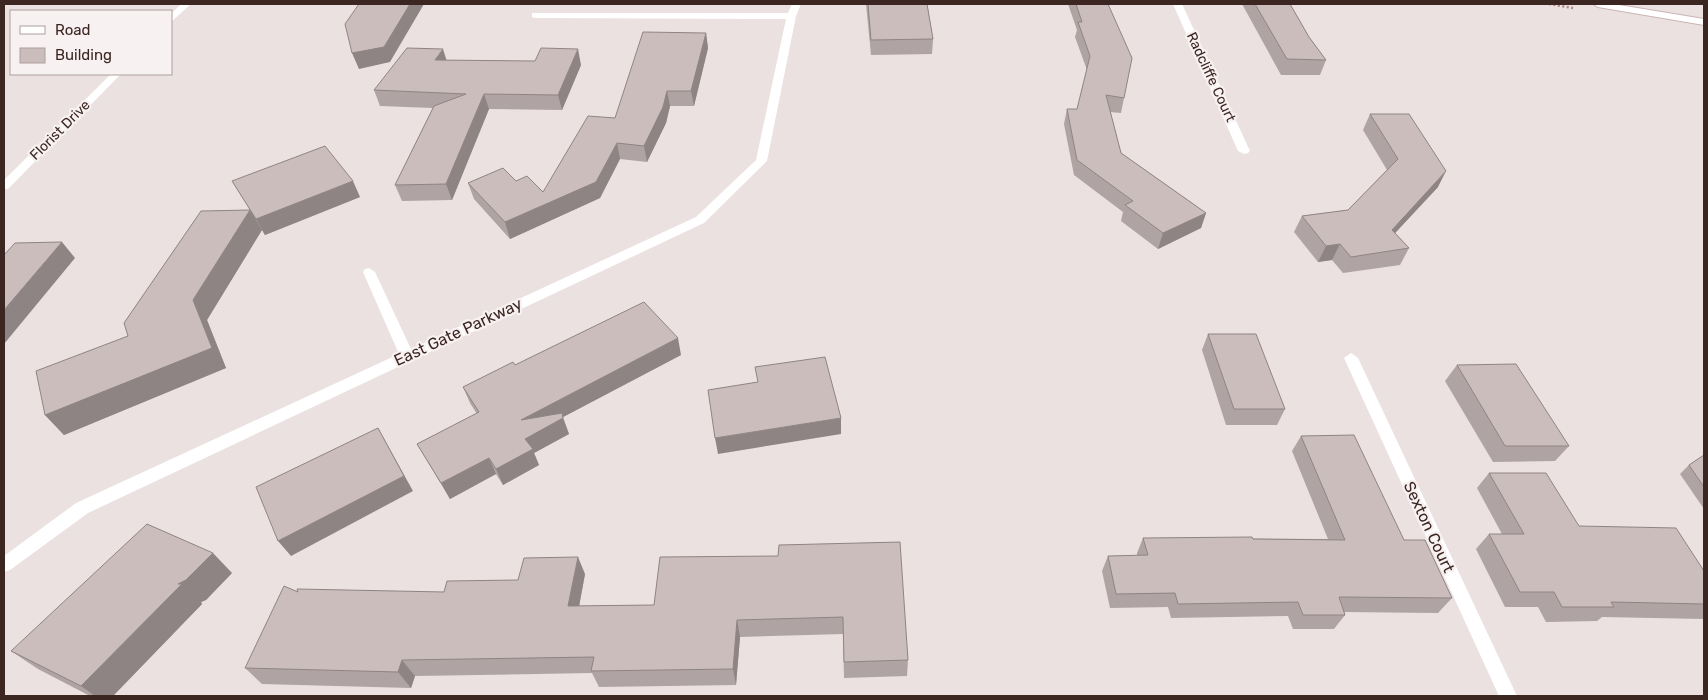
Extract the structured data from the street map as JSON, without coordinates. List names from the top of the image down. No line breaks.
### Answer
{"streets":{"street":["Radcliffe Court","Florist Drive","East Gate Parkway","Sexton Court"]},"legend":["Road","Building"]}
